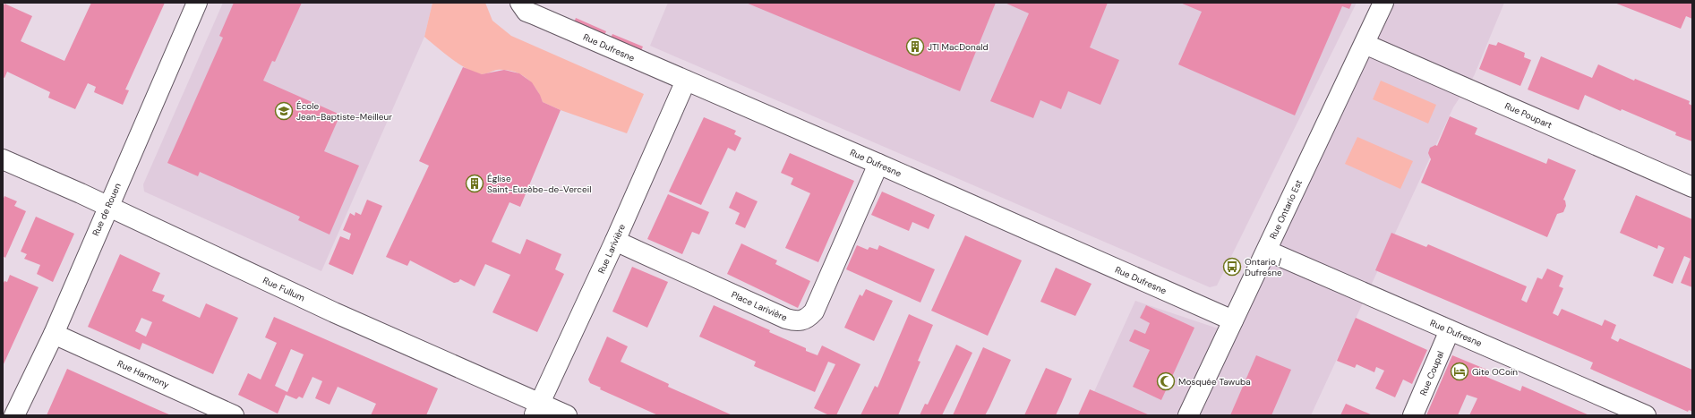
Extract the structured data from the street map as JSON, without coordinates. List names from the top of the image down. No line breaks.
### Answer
{"streets":{"street":["Rue Dufresne","Rue Poupart","Rue de Rouen","Rue Ontario Est","Rue Larivière","Rue Fullum","Place Larivière","Rue Coupal","Rue Harmony"]},"crossings":[["Rue Dufresne","Rue Ontario Est"],["Rue Dufresne","Rue Larivière"],["Rue Dufresne","Place Larivière"],["Rue Dufresne","Rue Coupal"],["Rue Poupart","Rue Ontario Est"],["Rue de Rouen","Rue Fullum"],["Rue de Rouen","Rue Harmony"],["Rue Larivière","Rue Fullum"],["Rue Larivière","Place Larivière"]],"places":{"building":["JTI MacDonald","Église Saint-Eusèbe-de-Verceil"],"school or university":["École Jean-Baptiste-Meilleur"],"bus stop":["Ontario / Dufresne"],"hotel":["Gite OCoin"],"mosque":["Mosquée Tawuba"]}}
